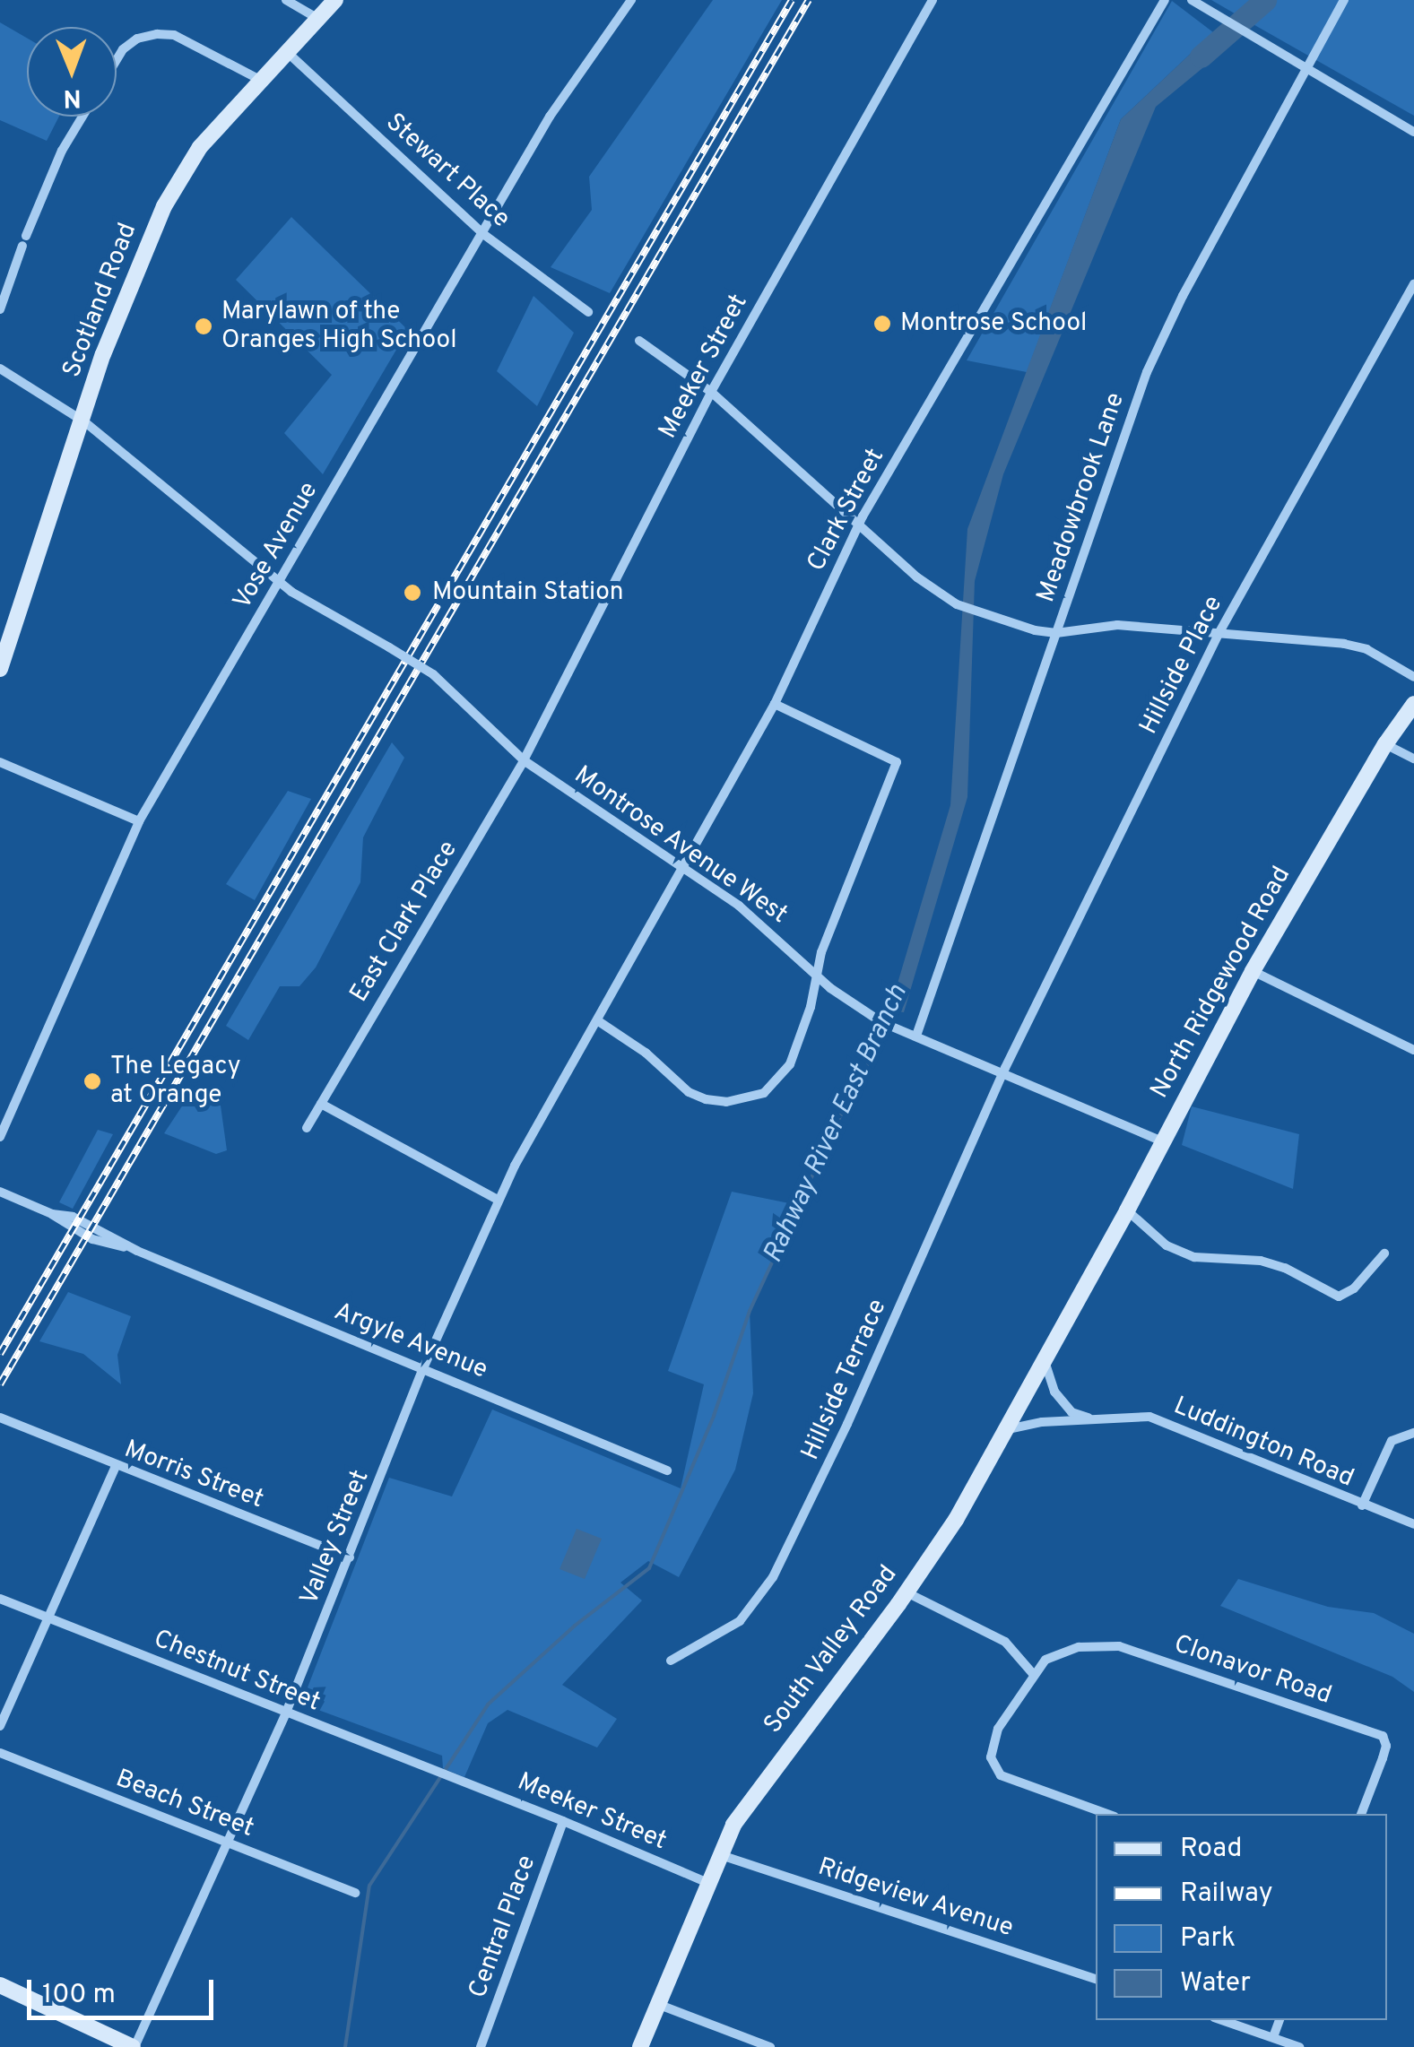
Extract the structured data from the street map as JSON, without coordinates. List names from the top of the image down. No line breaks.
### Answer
{"streets":{"street":["Stewart Place","Scotland Road","Meeker Street","Meadowbrook Lane","Clark Street","Vose Avenue","Hillside Place","Montrose Avenue West","East Clark Place","North Ridgewood Road","Argyle Avenue","Hillside Terrace","Luddington Road","Morris Street","Valley Street","South Valley Road","Clonavor Road","Chestnut Street","Beach Street","Ridgeview Avenue","Central Place"]},"crossings":[["Stewart Place","Scotland Road"],["Stewart Place","Vose Avenue"],["Scotland Road","Montrose Avenue West"],["Meeker Street","Montrose Avenue West"],["Meeker Street","East Clark Place"],["Meeker Street","South Valley Road"],["Meeker Street","Chestnut Street"],["Meeker Street","Central Place"],["Meadowbrook Lane","Montrose Avenue West"],["Clark Street","Montrose Avenue West"],["Clark Street","Valley Street"],["Vose Avenue","Montrose Avenue West"],["Hillside Place","Montrose Avenue West"],["Hillside Place","Hillside Terrace"],["Montrose Avenue West","East Clark Place"],["Montrose Avenue West","North Ridgewood Road"],["Montrose Avenue West","Hillside Terrace"],["North Ridgewood Road","South Valley Road"],["Argyle Avenue","Valley Street"],["Luddington Road","South Valley Road"],["Morris Street","Valley Street"],["Valley Street","Chestnut Street"],["Valley Street","Beach Street"],["South Valley Road","Ridgeview Avenue"]],"water":["Rahway River East Branch"],"places":["Montrose School","Marylawn of the Oranges High School","Mountain Station","The Legacy at Orange"],"legend":["Road","Railway","Park","Water"],"scale_bar":"100 m","north":"bottom"}
